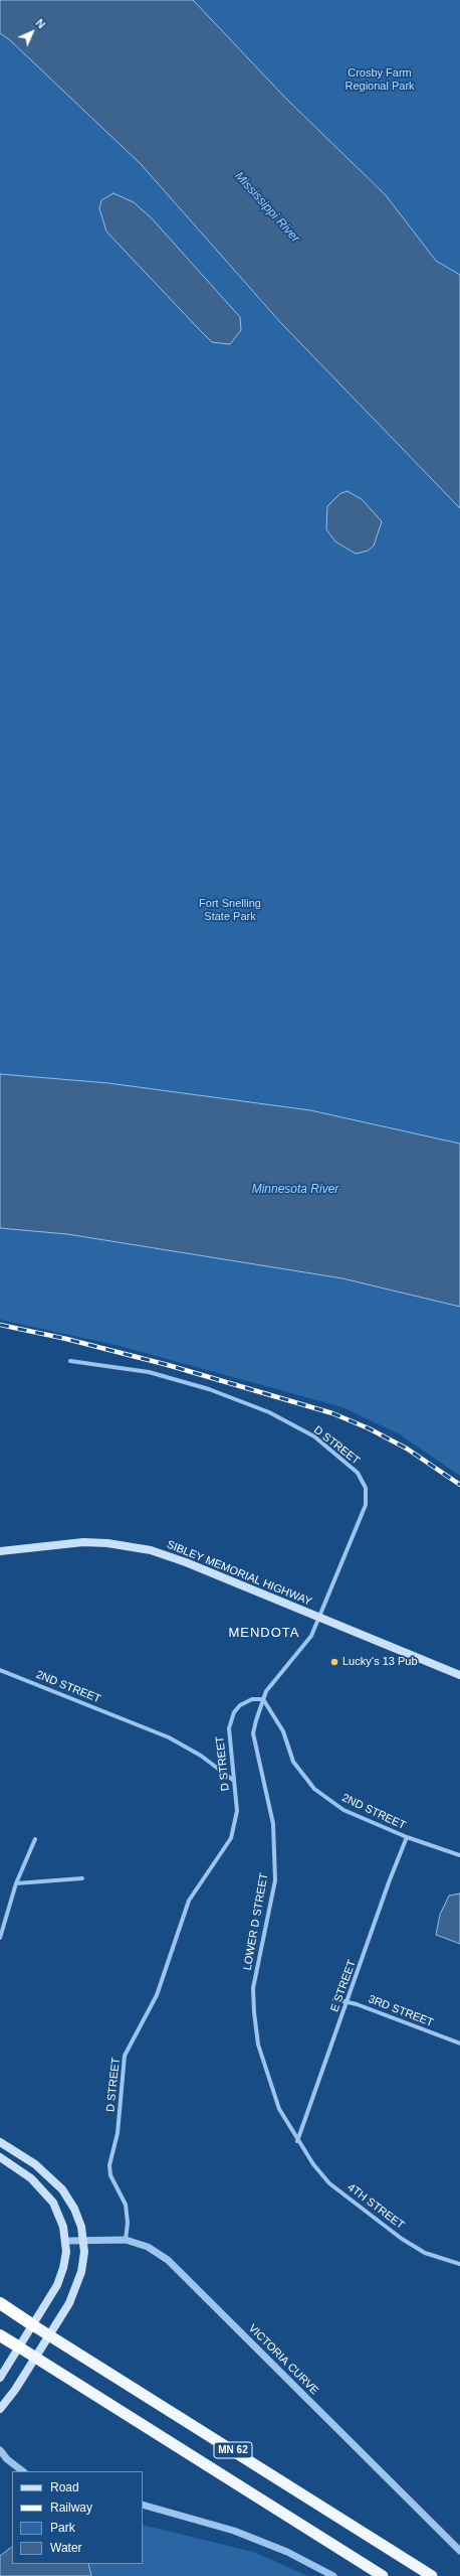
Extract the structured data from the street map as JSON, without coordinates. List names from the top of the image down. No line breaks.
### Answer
{"streets":{"highway":["MN 62"],"main road":["SIBLEY MEMORIAL HIGHWAY"],"street":["D STREET","2ND STREET","LOWER D STREET","E STREET","3RD STREET","4TH STREET","VICTORIA CURVE"]},"crossings":[["D STREET","SIBLEY MEMORIAL HIGHWAY"],["D STREET","2ND STREET"],["D STREET","LOWER D STREET"],["D STREET","VICTORIA CURVE"],["2ND STREET","LOWER D STREET"],["2ND STREET","E STREET"],["LOWER D STREET","E STREET"],["LOWER D STREET","4TH STREET"],["E STREET","3RD STREET"],["E STREET","4TH STREET"]],"districts":["MENDOTA"],"water":["Mississippi River","Minnesota River"],"parks":["Crosby Farm Regional Park","Fort Snelling State Park"],"places":["Lucky‘s 13 Pub"],"legend":["Road","Railway","Park","Water"],"north":"top right"}
